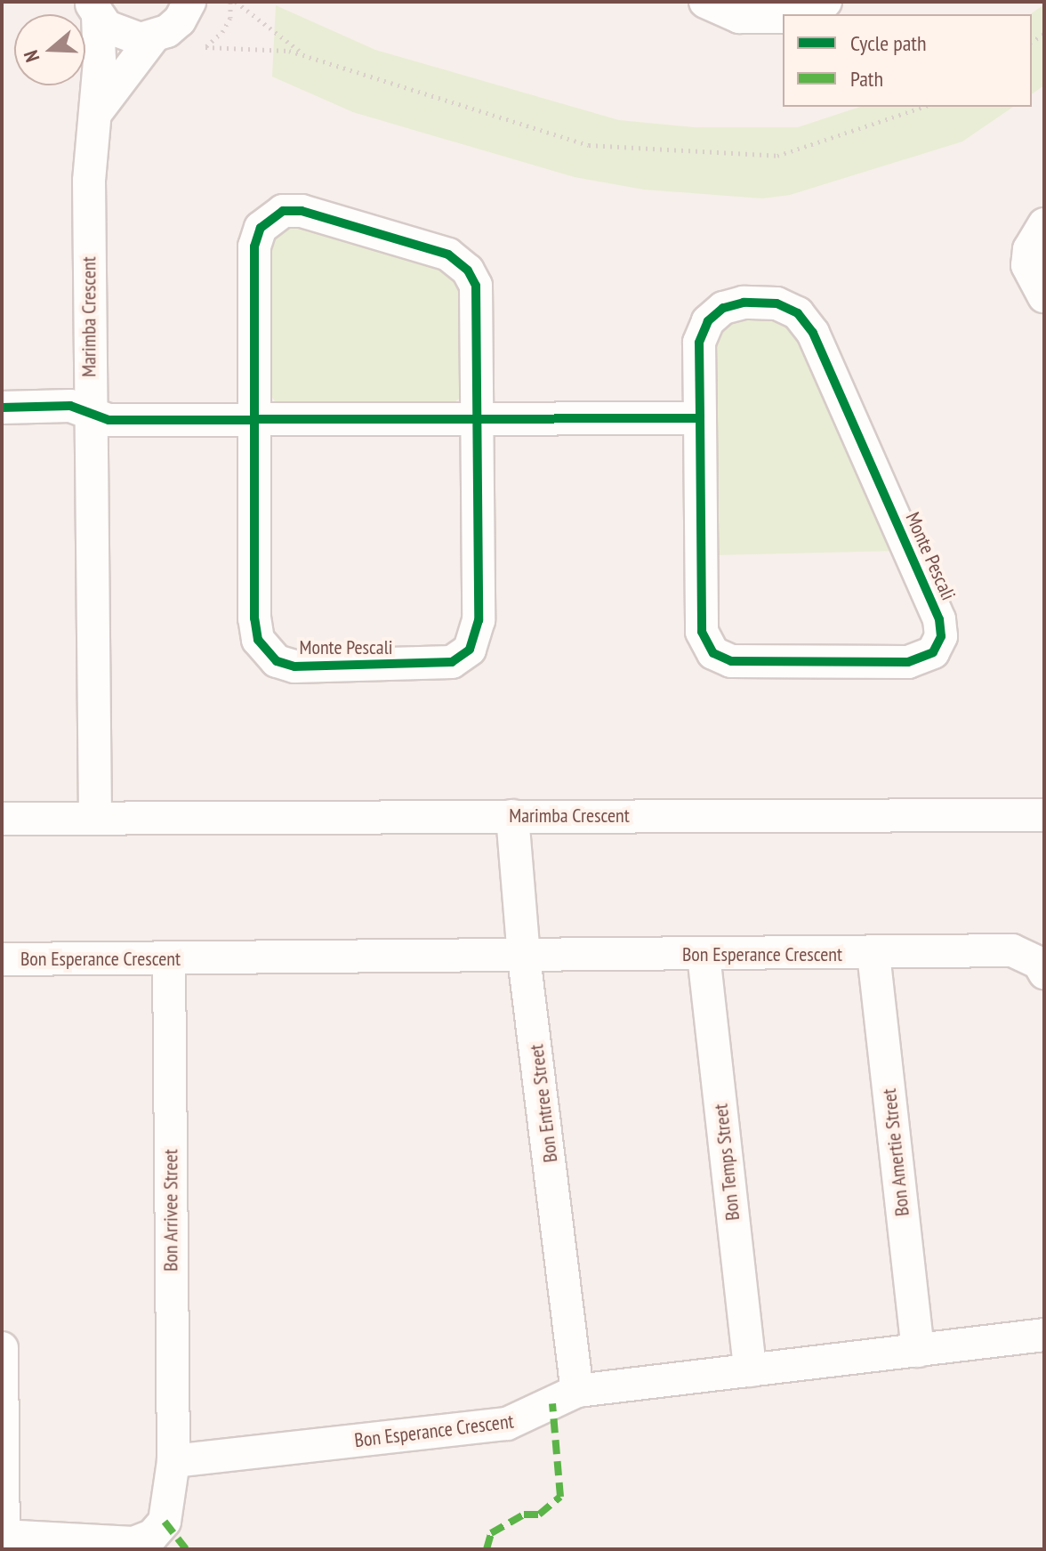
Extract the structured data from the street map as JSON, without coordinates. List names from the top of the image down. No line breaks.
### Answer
{"streets":{"street":["Marimba Crescent","Monte Pescali","Bon Esperance Crescent","Bon Entree Street","Bon Amertie Street","Bon Temps Street","Bon Arrivee Street"]},"crossings":[["Marimba Crescent","Bon Entree Street"],["Bon Esperance Crescent","Bon Entree Street"],["Bon Esperance Crescent","Bon Amertie Street"],["Bon Esperance Crescent","Bon Temps Street"],["Bon Esperance Crescent","Bon Arrivee Street"]],"legend":["Cycle path","Path"],"north":"left"}
